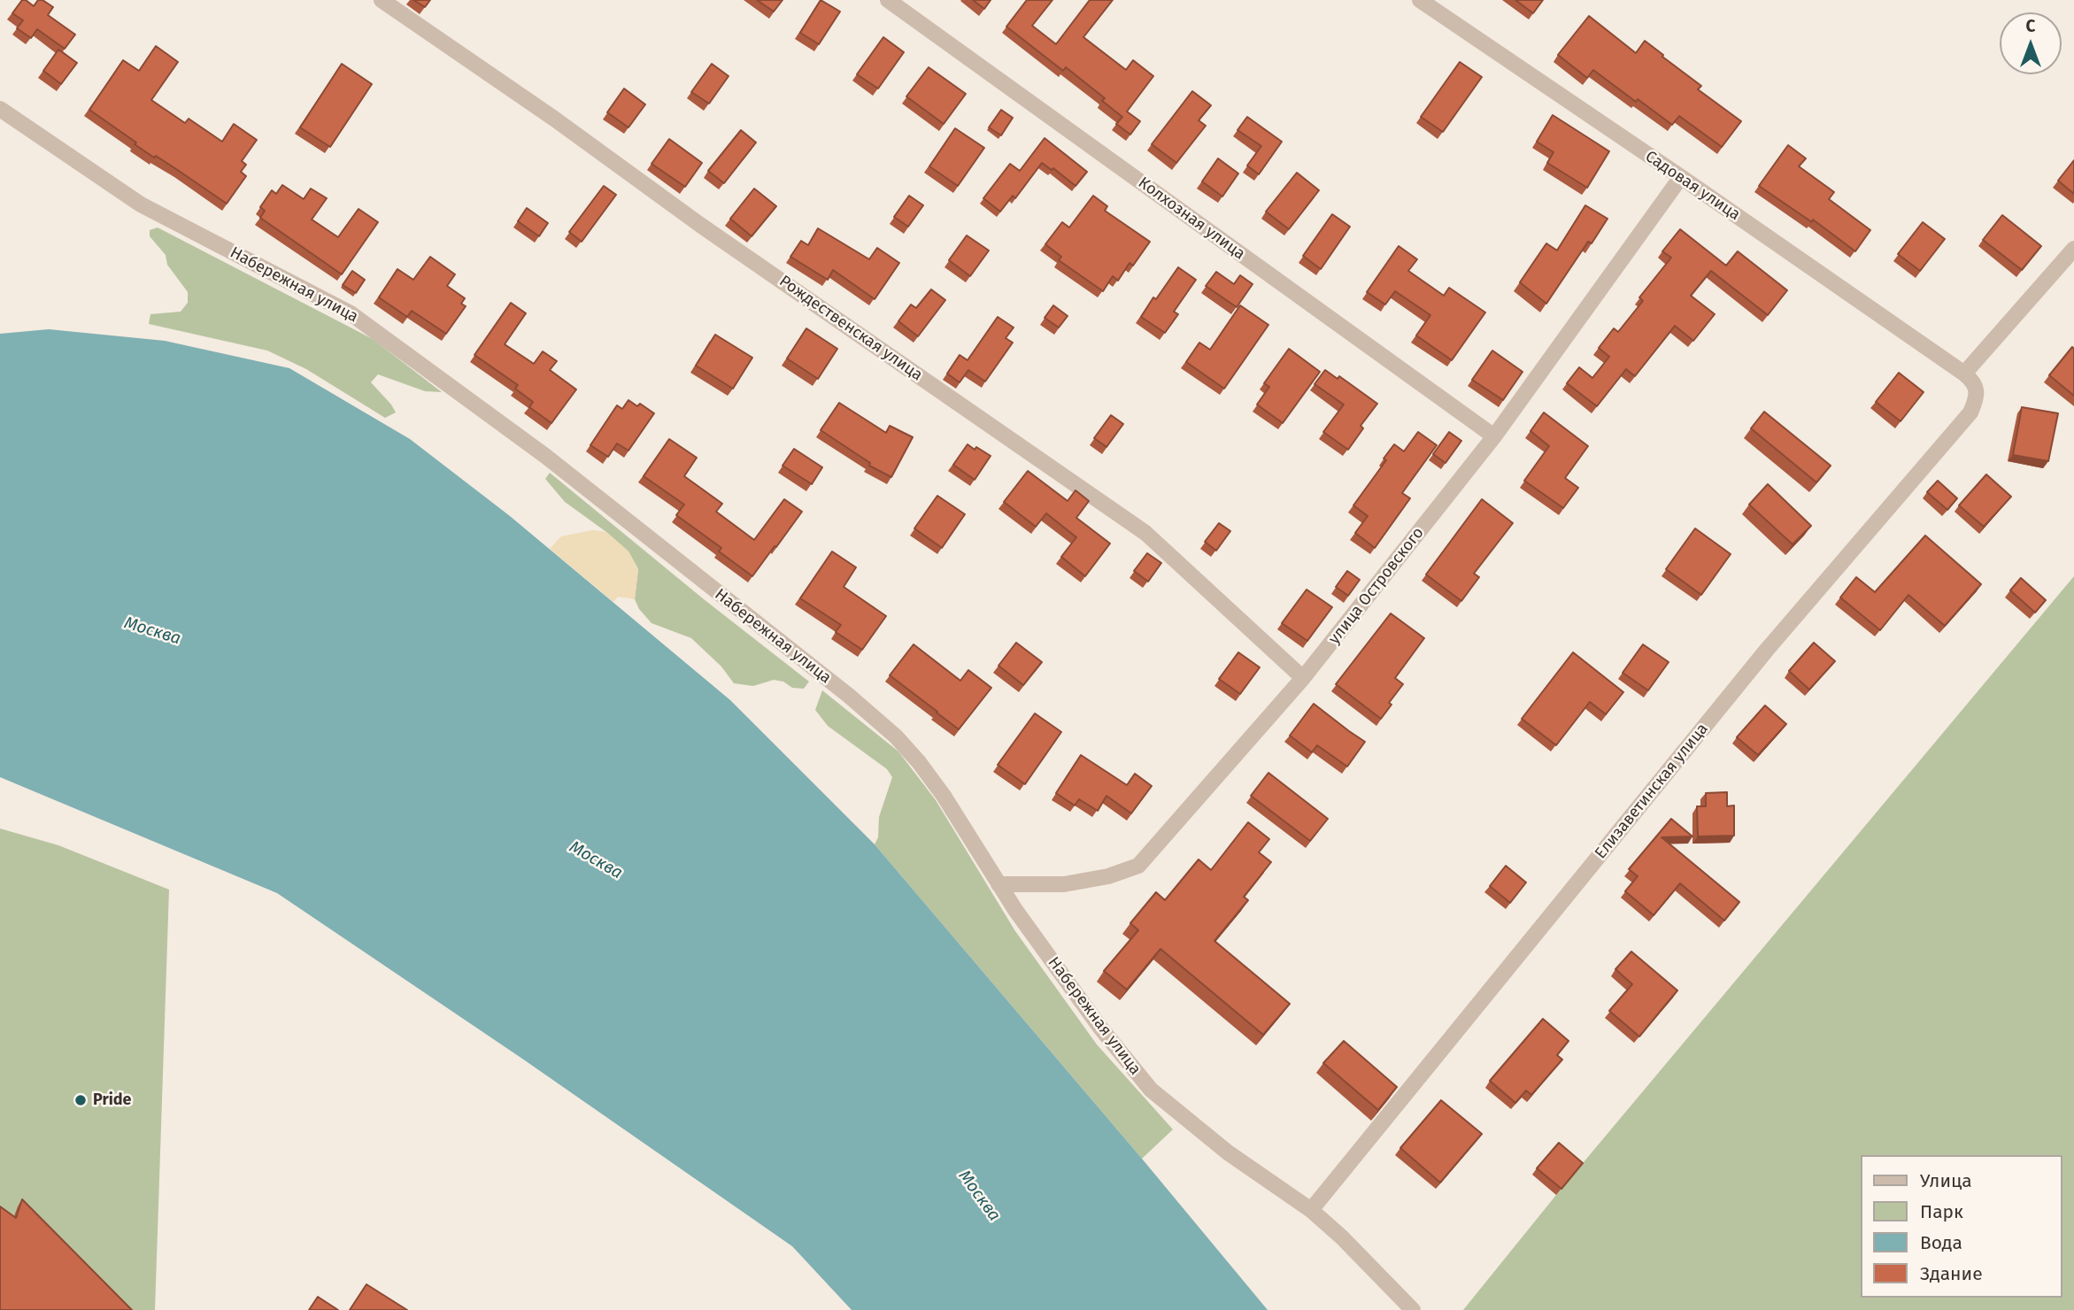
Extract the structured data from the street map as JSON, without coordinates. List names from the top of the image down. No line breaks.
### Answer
{"streets":{"street":["Садовая улица","Колхозная улица","Набережная улица","Рождественская улица","улица Островского","Елизаветинская улица"]},"crossings":[["Садовая улица","улица Островского"],["Садовая улица","Елизаветинская улица"],["Колхозная улица","улица Островского"],["Набережная улица","улица Островского"],["Набережная улица","Елизаветинская улица"],["Рождественская улица","улица Островского"]],"water":["Москва"],"places":["Pride"],"legend":["Улица","Парк","Вода","Здание"],"north":"top"}
